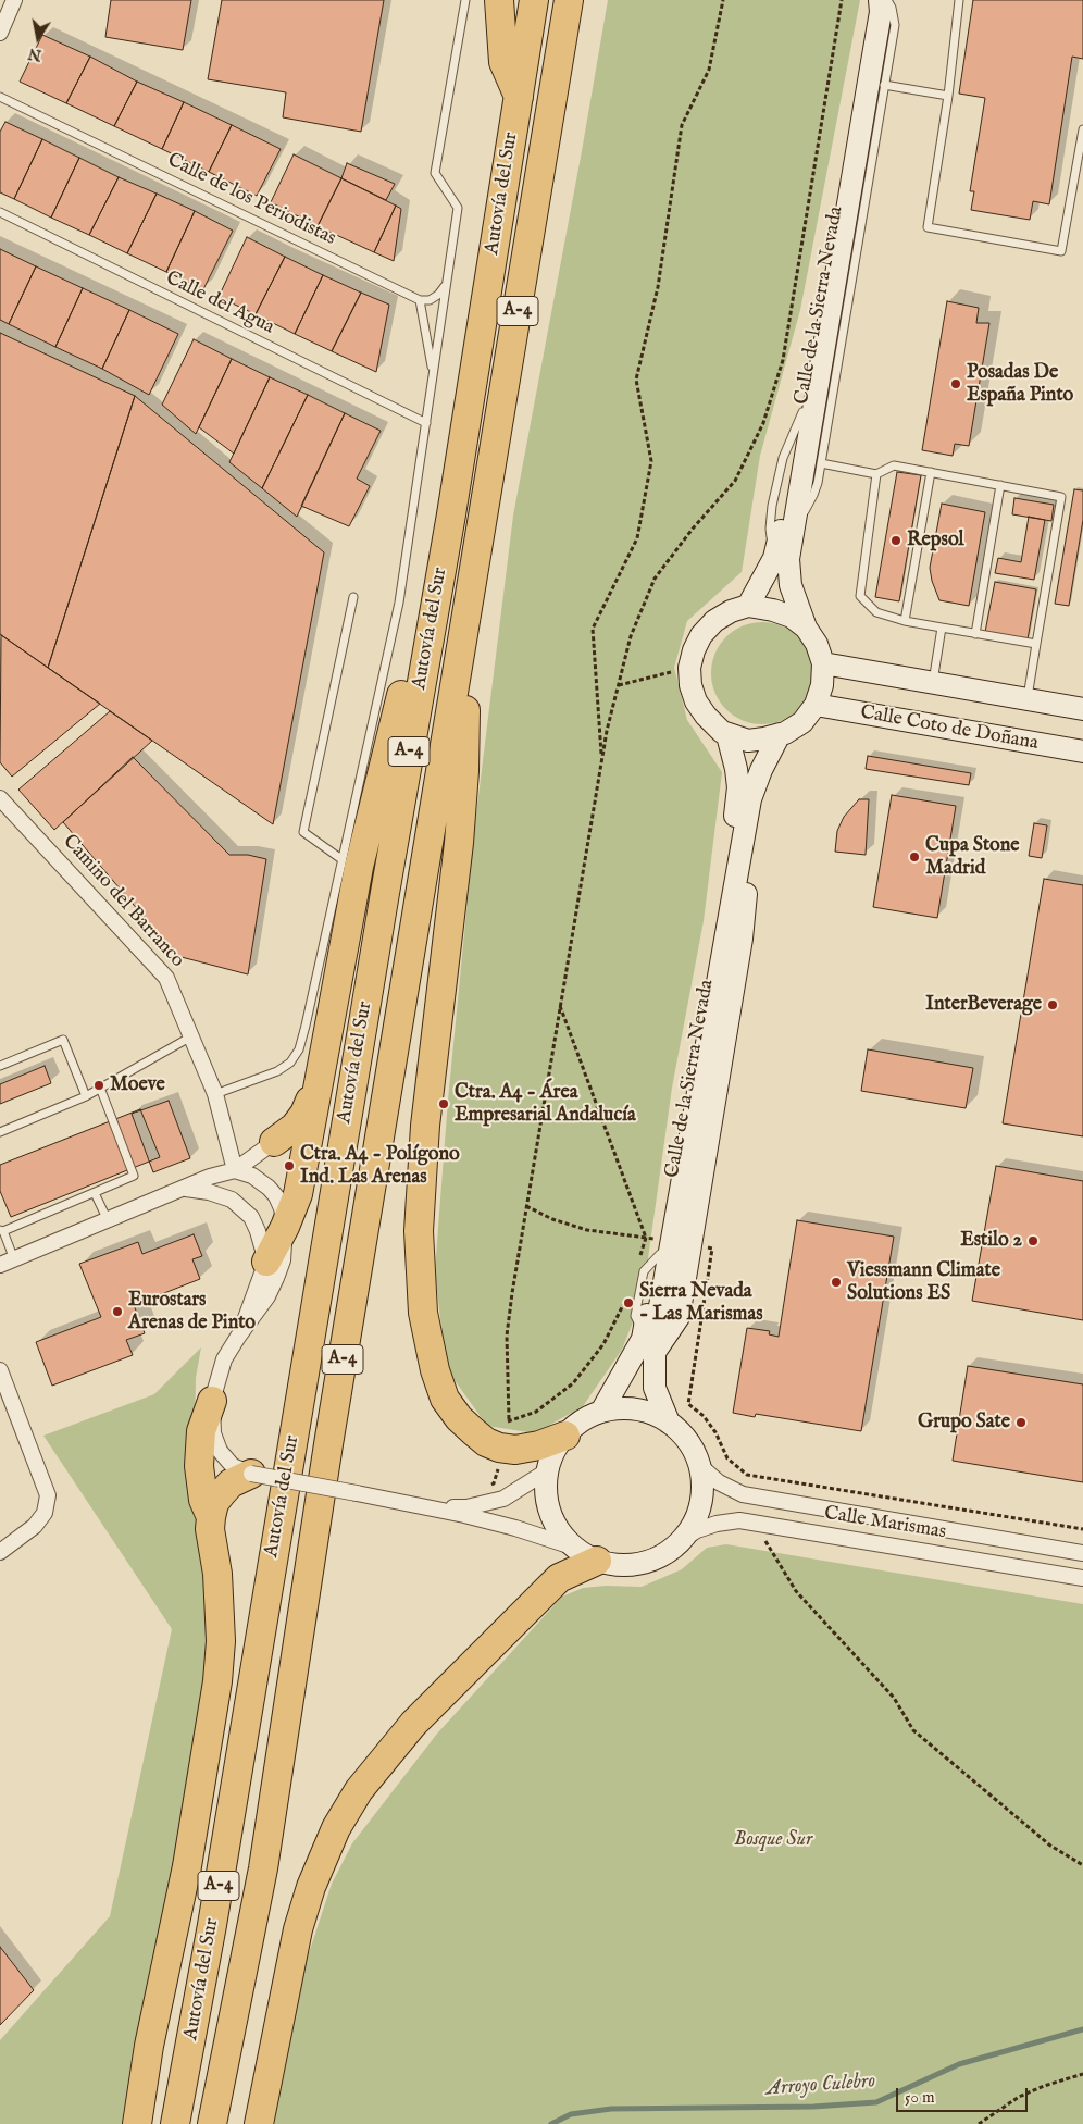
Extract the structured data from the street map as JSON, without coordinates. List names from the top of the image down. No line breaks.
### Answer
{"streets":{"highway":["Autovía del Sur","A-4"],"main road":["Calle de la Sierra Nevada","Calle Coto de Doñana"],"street":["Camino del Barranco","Calle Marismas"],"lane":["Calle de los Periodistas","Calle del Agua"]},"crossings":[["Calle de la Sierra Nevada","Calle Coto de Doñana"],["Calle de la Sierra Nevada","Calle Marismas"]],"water":["Arroyo Culebro"],"parks":["Bosque Sur"],"places":["Posadas De España Pinto","Repsol","Cupa Stone Madrid","InterBeverage","Moeve","Ctra. A4 - Área Empresarial Andalucía","Ctra. A4 - Polígono Ind. Las Arenas","Estilo 2","Viessmann Climate Solutions ES","Sierra Nevada - Las Marismas","Eurostars Arenas de Pinto","Grupo Sate"],"scale_bar":"50 m","north":"bottom"}
